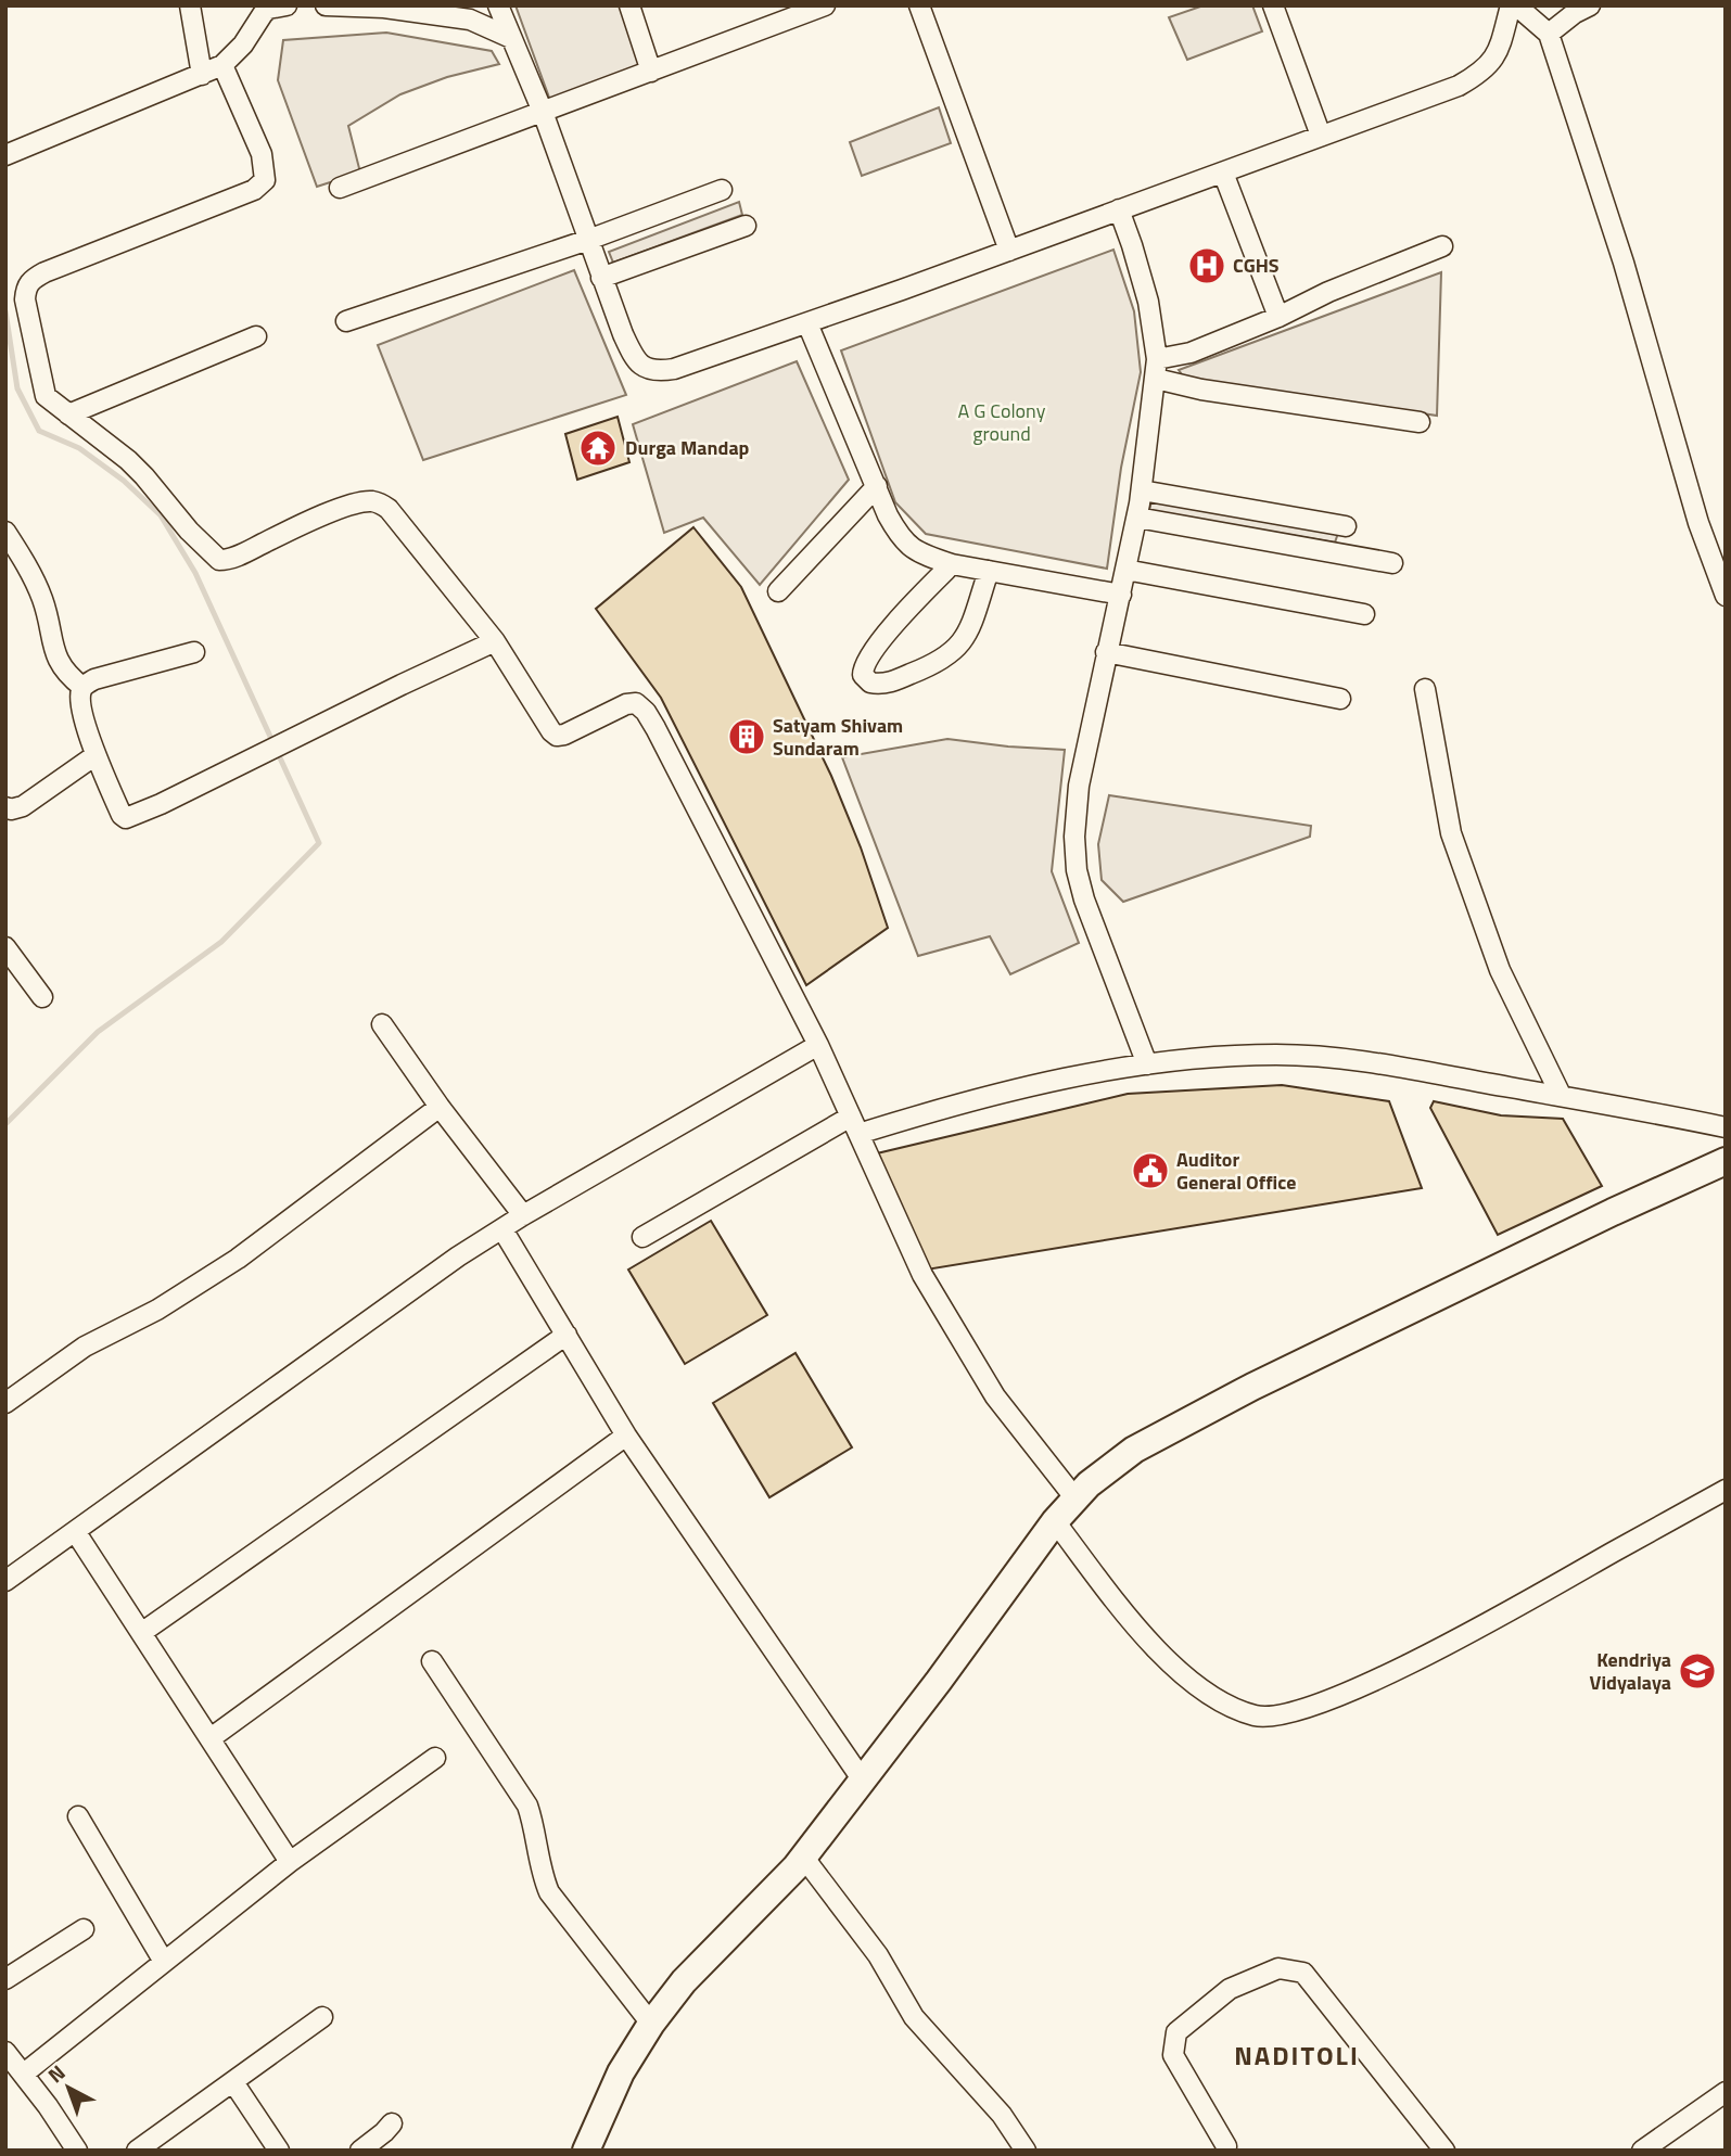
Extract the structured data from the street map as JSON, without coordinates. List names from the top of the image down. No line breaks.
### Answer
{"districts":["NADITOLI"],"parks":["A G Colony ground"],"places":{"hospital":["CGHS"],"temple":["Durga Mandap"],"building":["Satyam Shivam Sundaram"],"public building":["Auditor General Office"],"school or university":["Kendriya Vidyalaya"]},"north":"top left"}
